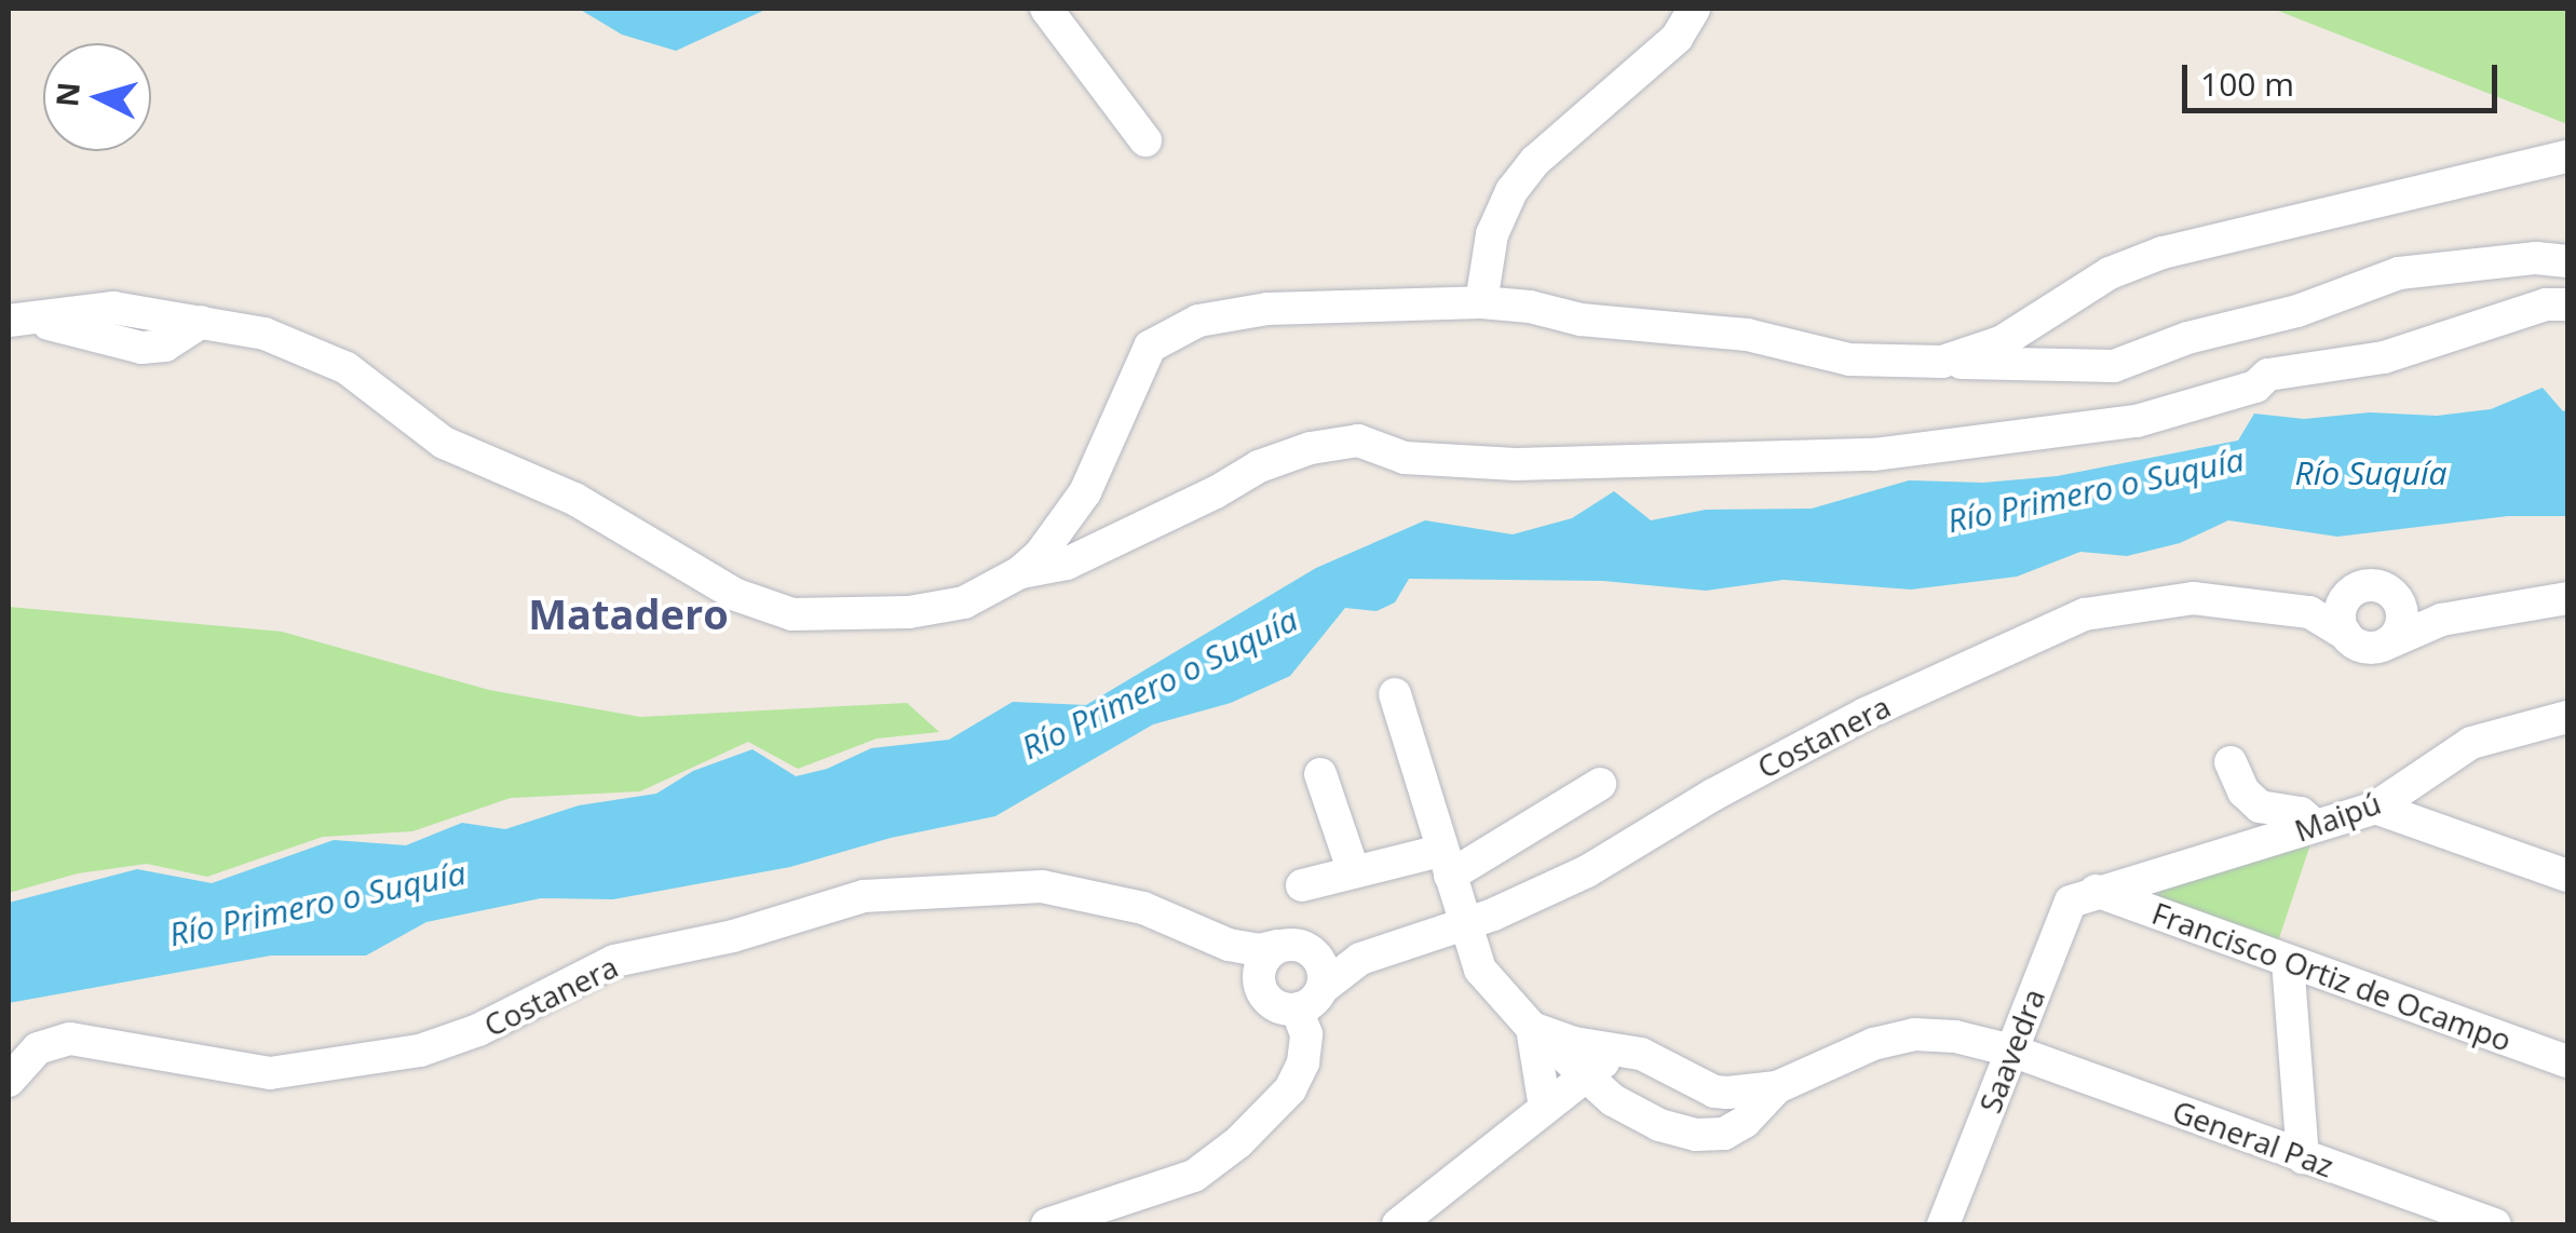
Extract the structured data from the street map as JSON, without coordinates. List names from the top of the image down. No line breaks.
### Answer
{"streets":{"street":["Costanera","Maipú","Francisco Ortiz de Ocampo","Saavedra","General Paz"]},"crossings":[["Maipú","Francisco Ortiz de Ocampo"],["Maipú","Saavedra"],["Francisco Ortiz de Ocampo","Saavedra"],["Saavedra","General Paz"]],"districts":["Matadero"],"water":["Río Suquía","Río Primero o Suquía"],"scale_bar":"100 m","north":"left"}
